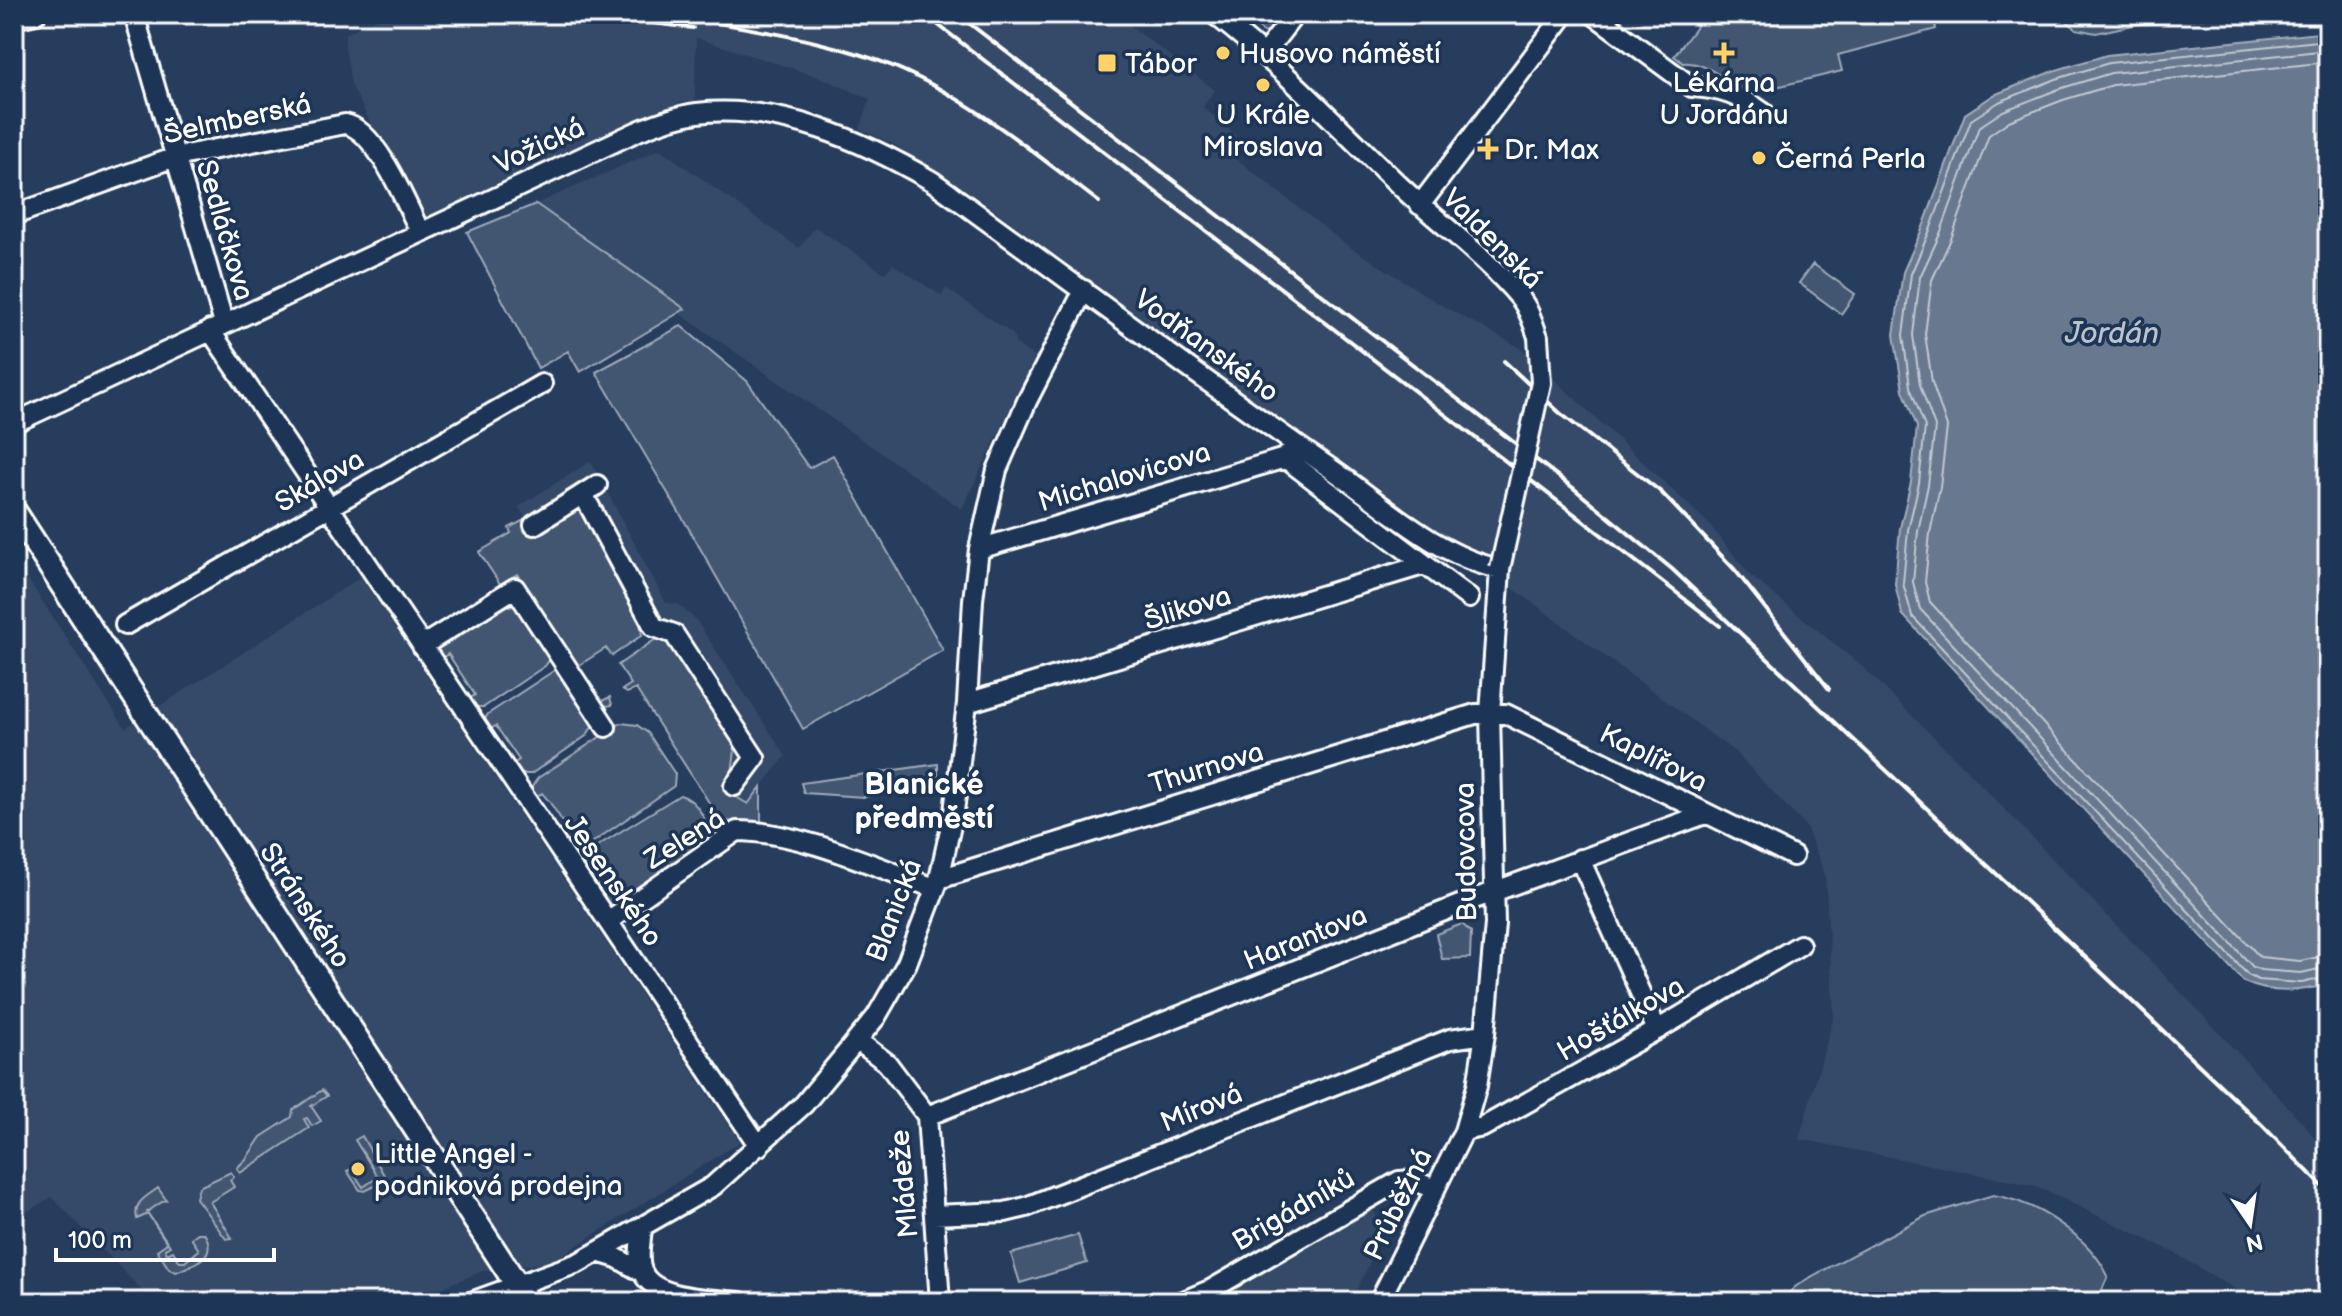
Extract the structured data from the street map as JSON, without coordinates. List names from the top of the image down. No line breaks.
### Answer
{"streets":{"main road":["Stránského"],"street":["Šelmberská","Vožická","Sedláčkova","Valdenská","Vodňanského","Michalovicova","Skálova","Šlikova","Kaplířova","Thurnova","Zelená","Budovcova","Jesenského","Blanická","Harantova","Hošťálkova","Mírová","Mládeže","Průběžná","Brigádníků"]},"crossings":[["Šelmberská","Vožická"],["Šelmberská","Sedláčkova"],["Vožická","Sedláčkova"],["Vožická","Vodňanského"],["Vožická","Jesenského"],["Vožická","Blanická"],["Sedláčkova","Jesenského"],["Valdenská","Vodňanského"],["Valdenská","Budovcova"],["Vodňanského","Michalovicova"],["Vodňanského","Šlikova"],["Vodňanského","Budovcova"],["Vodňanského","Blanická"],["Michalovicova","Blanická"],["Skálova","Jesenského"],["Šlikova","Blanická"],["Kaplířova","Thurnova"],["Kaplířova","Budovcova"],["Kaplířova","Harantova"],["Thurnova","Zelená"],["Thurnova","Budovcova"],["Thurnova","Blanická"],["Zelená","Jesenského"],["Zelená","Blanická"],["Budovcova","Harantova"],["Budovcova","Hošťálkova"],["Budovcova","Mírová"],["Budovcova","Průběžná"],["Jesenského","Blanická"],["Stránského","Blanická"],["Blanická","Mládeže"],["Harantova","Mládeže"],["Hošťálkova","Průběžná"],["Mírová","Mládeže"],["Průběžná","Brigádníků"]],"districts":["Blanické předměstí"],"water":["Jordán"],"places":{"other":["Husovo náměstí","U Krále Miroslava","Černá Perla","Little Angel - podniková prodejna"],"health":["Lékárna U Jordánu","Dr. Max"],"transit":["Tábor"]},"scale_bar":"100 m","north":"bottom"}
